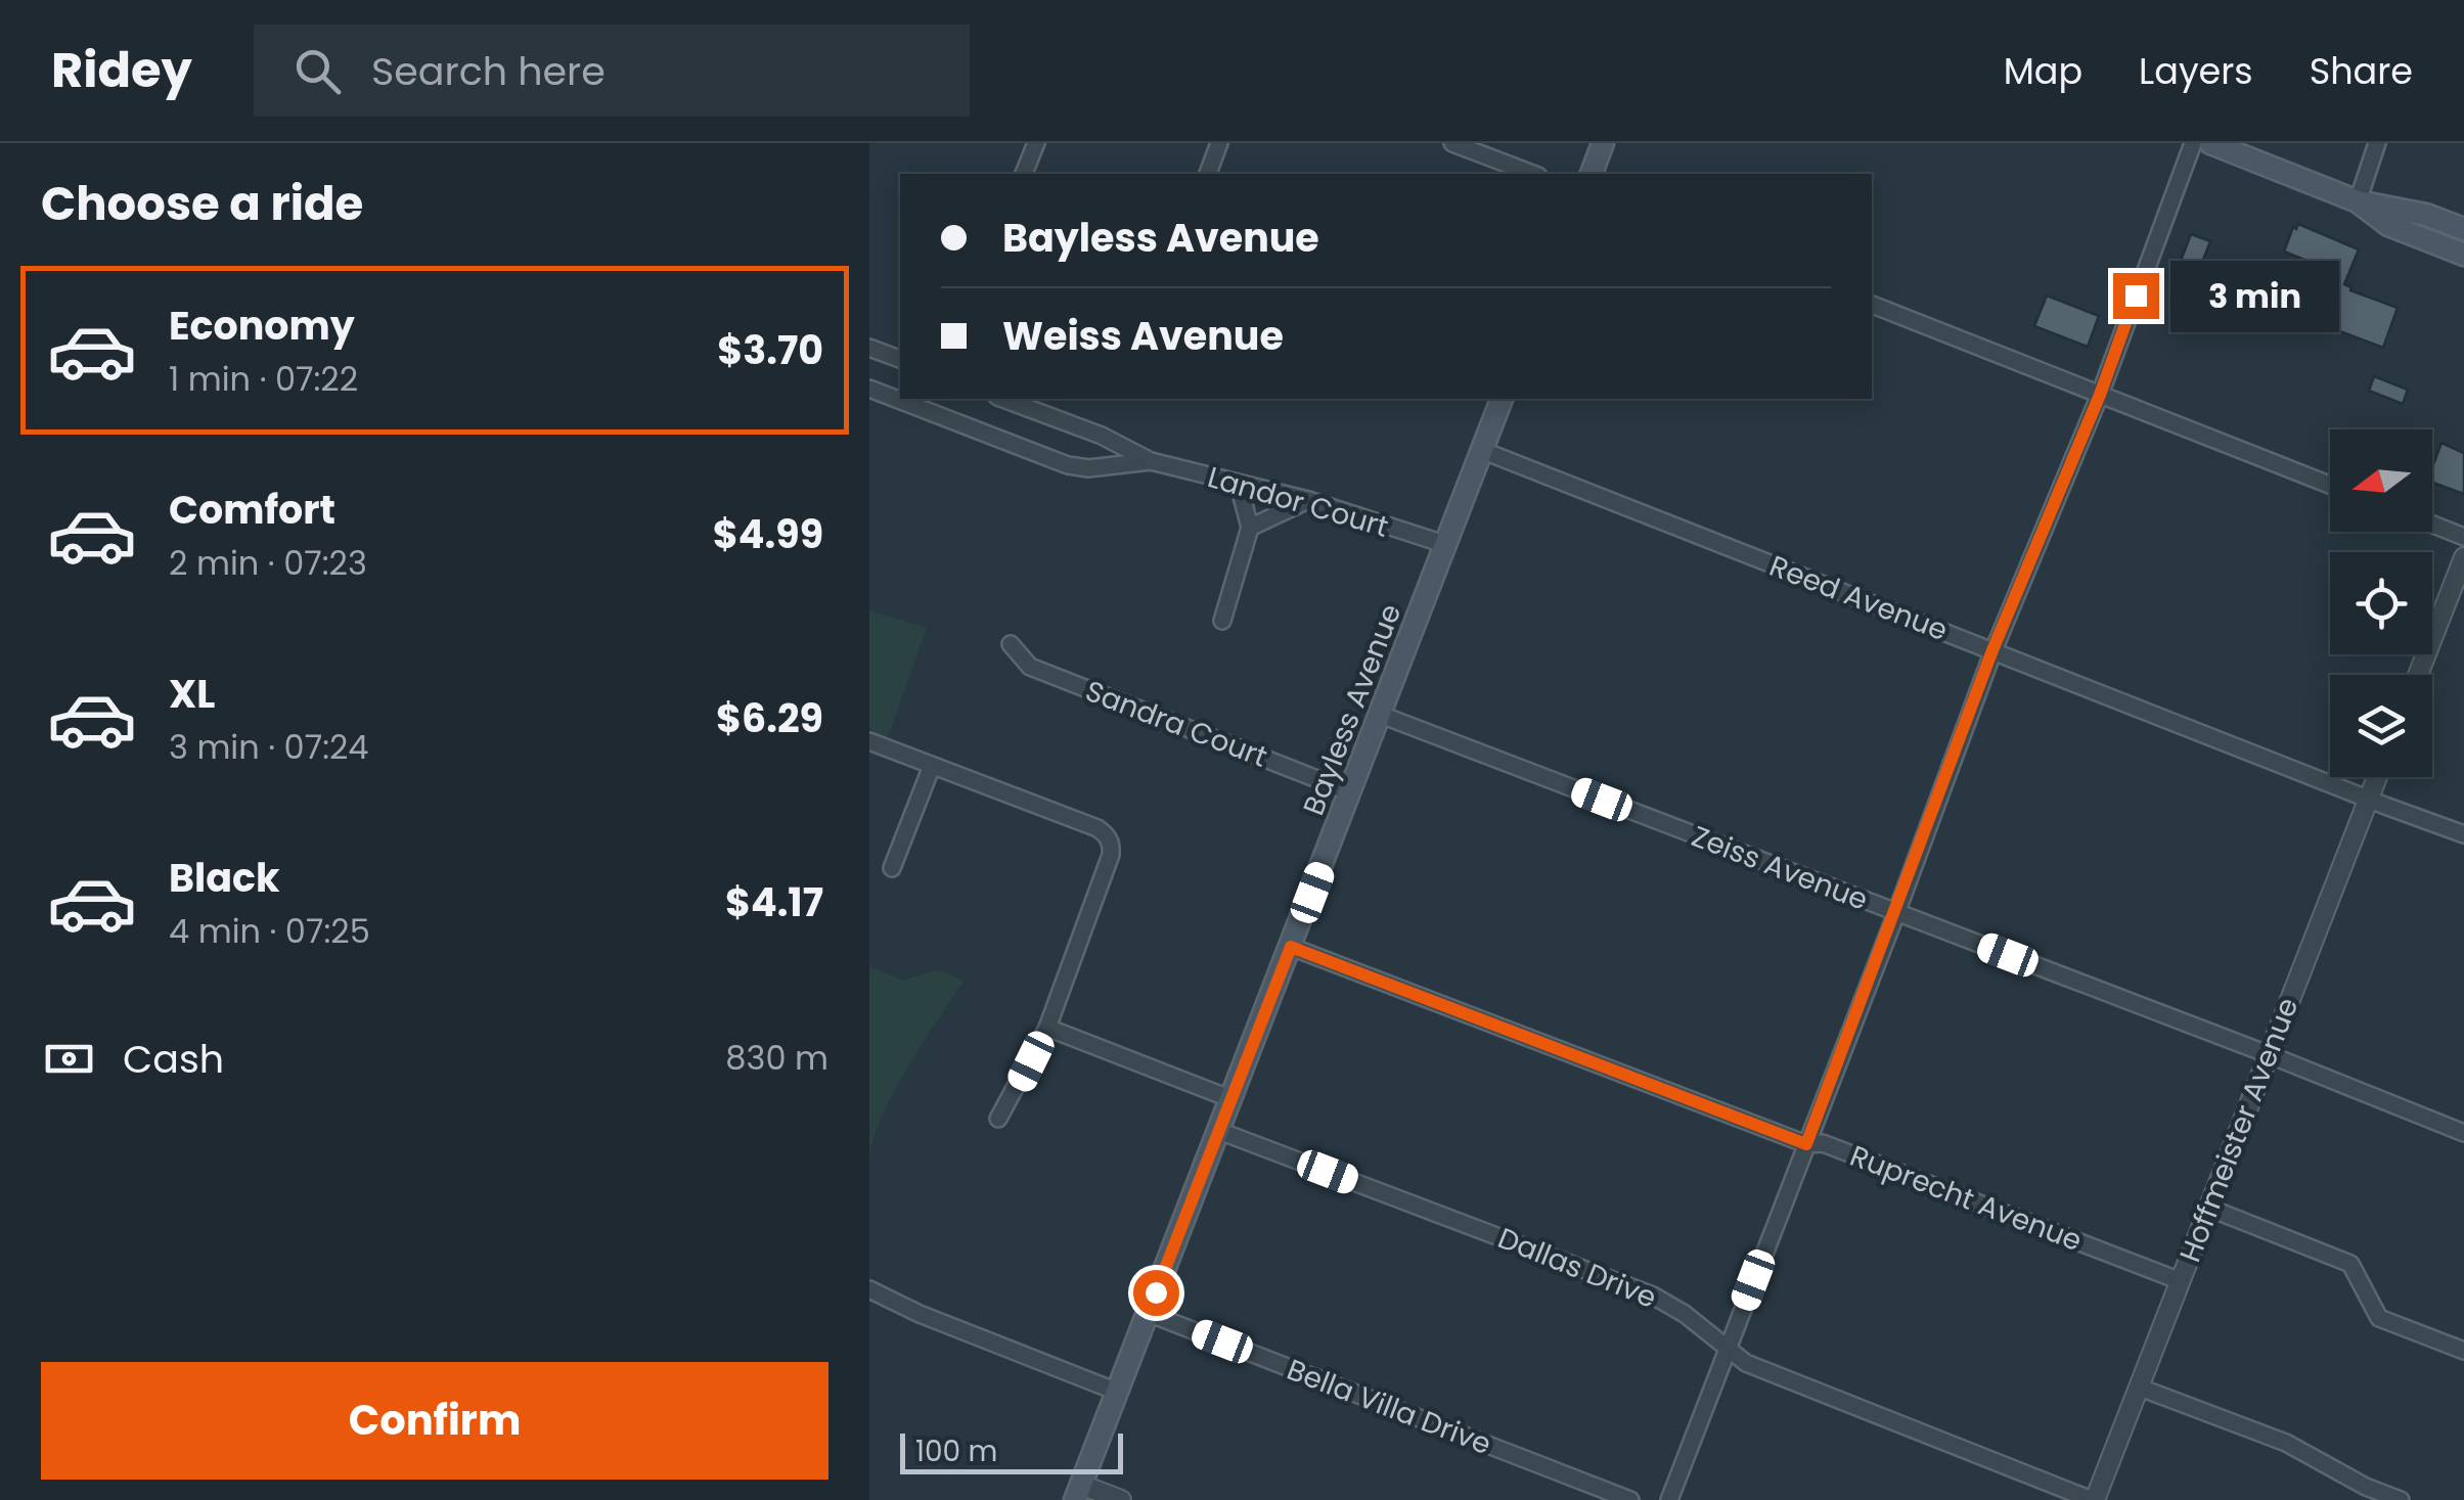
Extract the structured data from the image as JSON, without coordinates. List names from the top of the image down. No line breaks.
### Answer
{"streets":{"main road":["Bayless Avenue"],"street":["Landor Court","Reed Avenue","Sandra Court","Zeiss Avenue","Hoffmeister Avenue","Ruprecht Avenue","Dallas Drive","Bella Villa Drive"]},"crossings":[["Landor Court","Bayless Avenue"],["Reed Avenue","Bayless Avenue"],["Reed Avenue","Hoffmeister Avenue"],["Bayless Avenue","Sandra Court"],["Bayless Avenue","Zeiss Avenue"],["Bayless Avenue","Ruprecht Avenue"],["Bayless Avenue","Dallas Drive"],["Bayless Avenue","Bella Villa Drive"],["Zeiss Avenue","Hoffmeister Avenue"],["Hoffmeister Avenue","Ruprecht Avenue"],["Hoffmeister Avenue","Dallas Drive"]],"scale_bar":"100 m","north":"left","page":{"header":"Ridey","search":"Search here","nav":["Map","Layers","Share"],"heading":"Choose a ride","banner":["Bayless Avenue","Weiss Avenue"],"bubble":"3 min","list":[{"name":"Economy","note":"1 min · 07:22","value":"$3.70"},{"name":"Comfort","note":"2 min · 07:23","value":"$4.99"},{"name":"XL","note":"3 min · 07:24","value":"$6.29"},{"name":"Black","note":"4 min · 07:25","value":"$4.17"}],"pay":["Cash","830 m"],"buttons":"Confirm","scale":"100 m"}}
